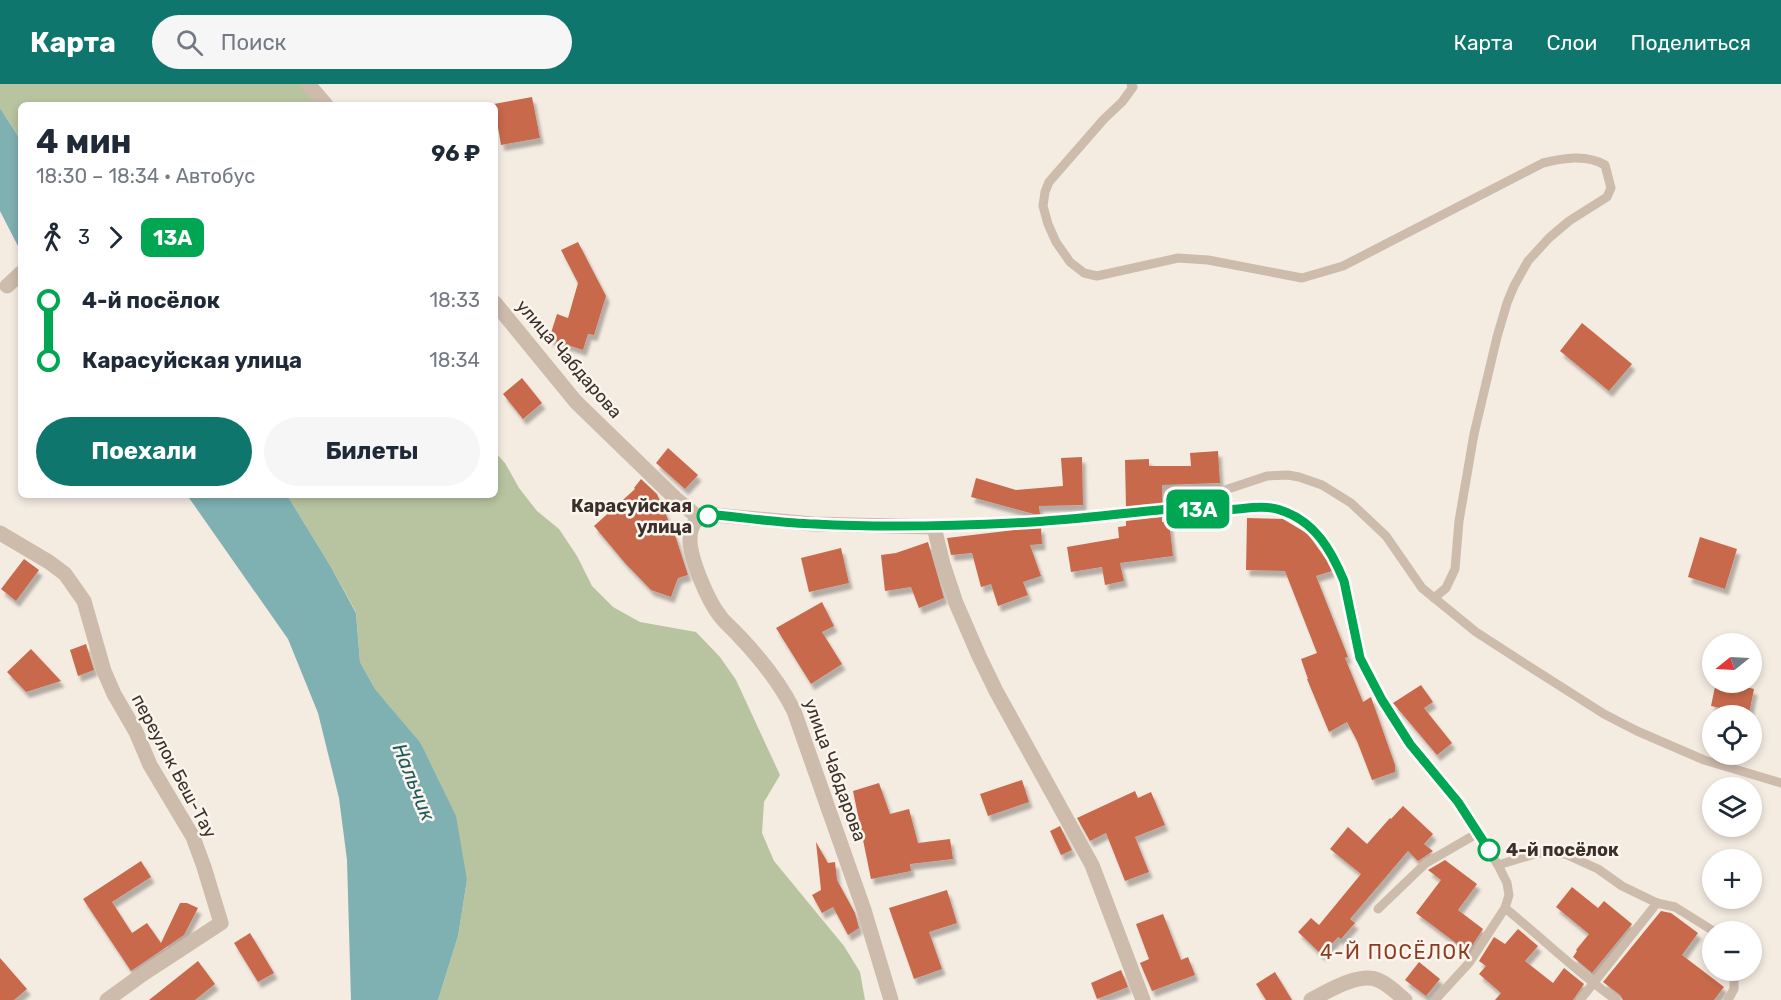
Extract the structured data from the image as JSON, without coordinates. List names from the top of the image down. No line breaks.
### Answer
{"streets":{"street":["улица Чабдарова","переулок Беш-Тау"]},"districts":["4-Й ПОСЁЛОК"],"water":["Нальчик"],"places":["Карасуйская улица","4-й посёлок"],"lines":["bus line 13А"],"north":"left","page":{"header":"Карта","search":"Поиск","nav":["Карта","Слои","Поделиться"],"on_map":"13А","heading":["4 мин","18:30 – 18:34 · Автобус","96 ₽"],"legs":["3","13А"],"list":[{"name":"4-й посёлок","value":"18:33"},{"name":"Карасуйская улица","value":"18:34"}],"buttons":["Поехали","Билеты"],"map_buttons":["+","−"]}}
